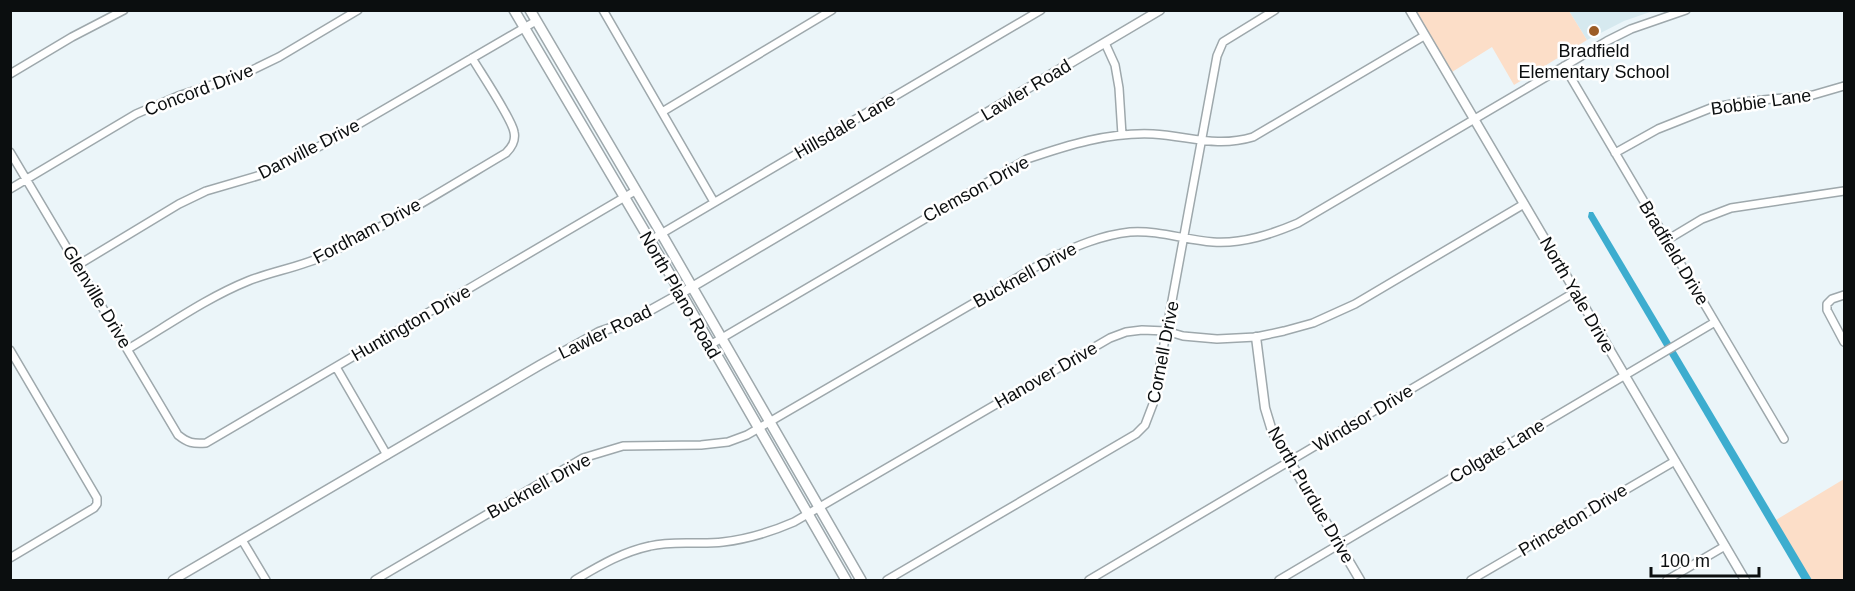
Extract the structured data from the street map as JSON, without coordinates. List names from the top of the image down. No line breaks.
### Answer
{"streets":{"main road":["North Plano Road"],"street":["Concord Drive","Lawler Road","Bobbie Lane","Hillsdale Lane","Danville Drive","Clemson Drive","Fordham Drive","Bradfield Drive","Bucknell Drive","North Yale Drive","Glenville Drive","Huntington Drive","Cornell Drive","Hanover Drive","Windsor Drive","Colgate Lane","North Purdue Drive","Princeton Drive"]},"crossings":[["Concord Drive","Glenville Drive"],["Lawler Road","North Plano Road"],["Bobbie Lane","Bradfield Drive"],["Hillsdale Lane","North Plano Road"],["Danville Drive","Fordham Drive"],["Danville Drive","North Plano Road"],["Danville Drive","Glenville Drive"],["Clemson Drive","North Plano Road"],["Clemson Drive","North Yale Drive"],["Clemson Drive","Cornell Drive"],["Fordham Drive","Glenville Drive"],["Bradfield Drive","Bucknell Drive"],["Bradfield Drive","Colgate Lane"],["Bucknell Drive","North Plano Road"],["Bucknell Drive","North Yale Drive"],["Bucknell Drive","Cornell Drive"],["North Plano Road","Huntington Drive"],["North Plano Road","Hanover Drive"],["North Yale Drive","Hanover Drive"],["North Yale Drive","Windsor Drive"],["North Yale Drive","Colgate Lane"],["North Yale Drive","Princeton Drive"],["Glenville Drive","Huntington Drive"],["Cornell Drive","Hanover Drive"],["Hanover Drive","North Purdue Drive"],["Windsor Drive","North Purdue Drive"],["Colgate Lane","North Purdue Drive"]],"places":["Bradfield Elementary School"],"scale_bar":"100 m"}
